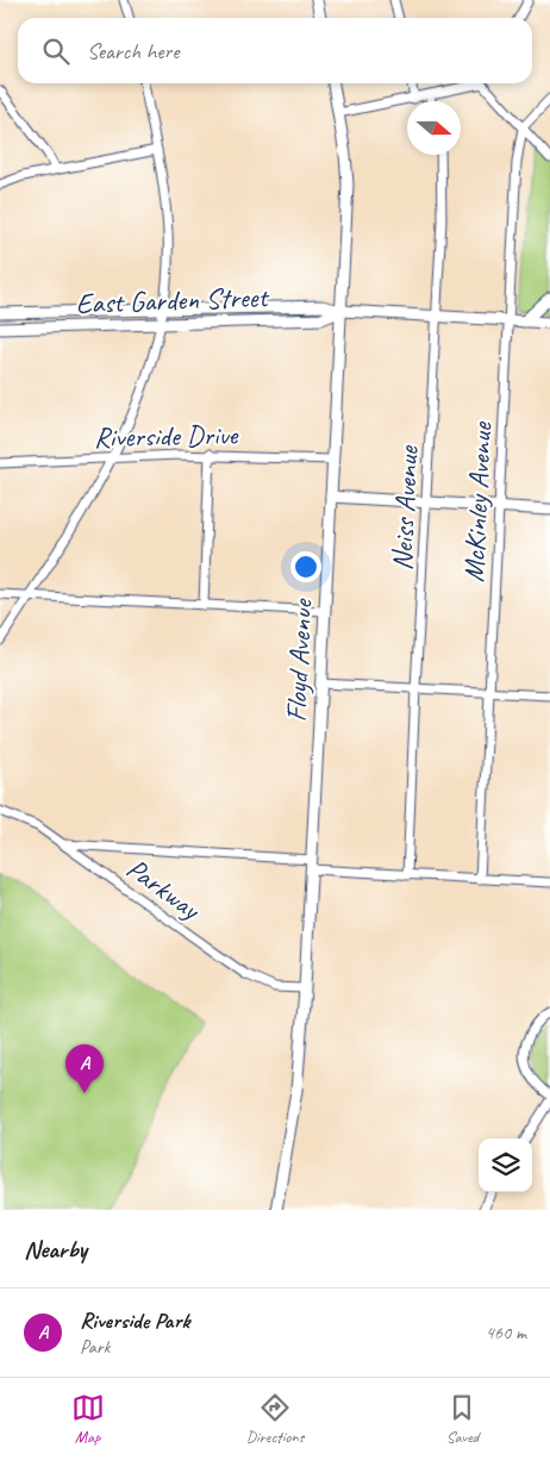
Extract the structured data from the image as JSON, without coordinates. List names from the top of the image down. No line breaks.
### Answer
{"streets":{"street":["East Garden Street","Riverside Drive","McKinley Avenue","Neiss Avenue","Floyd Avenue","Parkway"]},"crossings":[["East Garden Street","McKinley Avenue"],["East Garden Street","Neiss Avenue"],["East Garden Street","Floyd Avenue"],["Riverside Drive","Floyd Avenue"],["Floyd Avenue","Parkway"]],"north":"right","page":{"search":"Search here","pins":"A","heading":"Nearby","list":[{"mark":"A","name":"Riverside Park","note":"Park","value":"460 m"}],"nav":["Map","Directions","Saved"]}}
